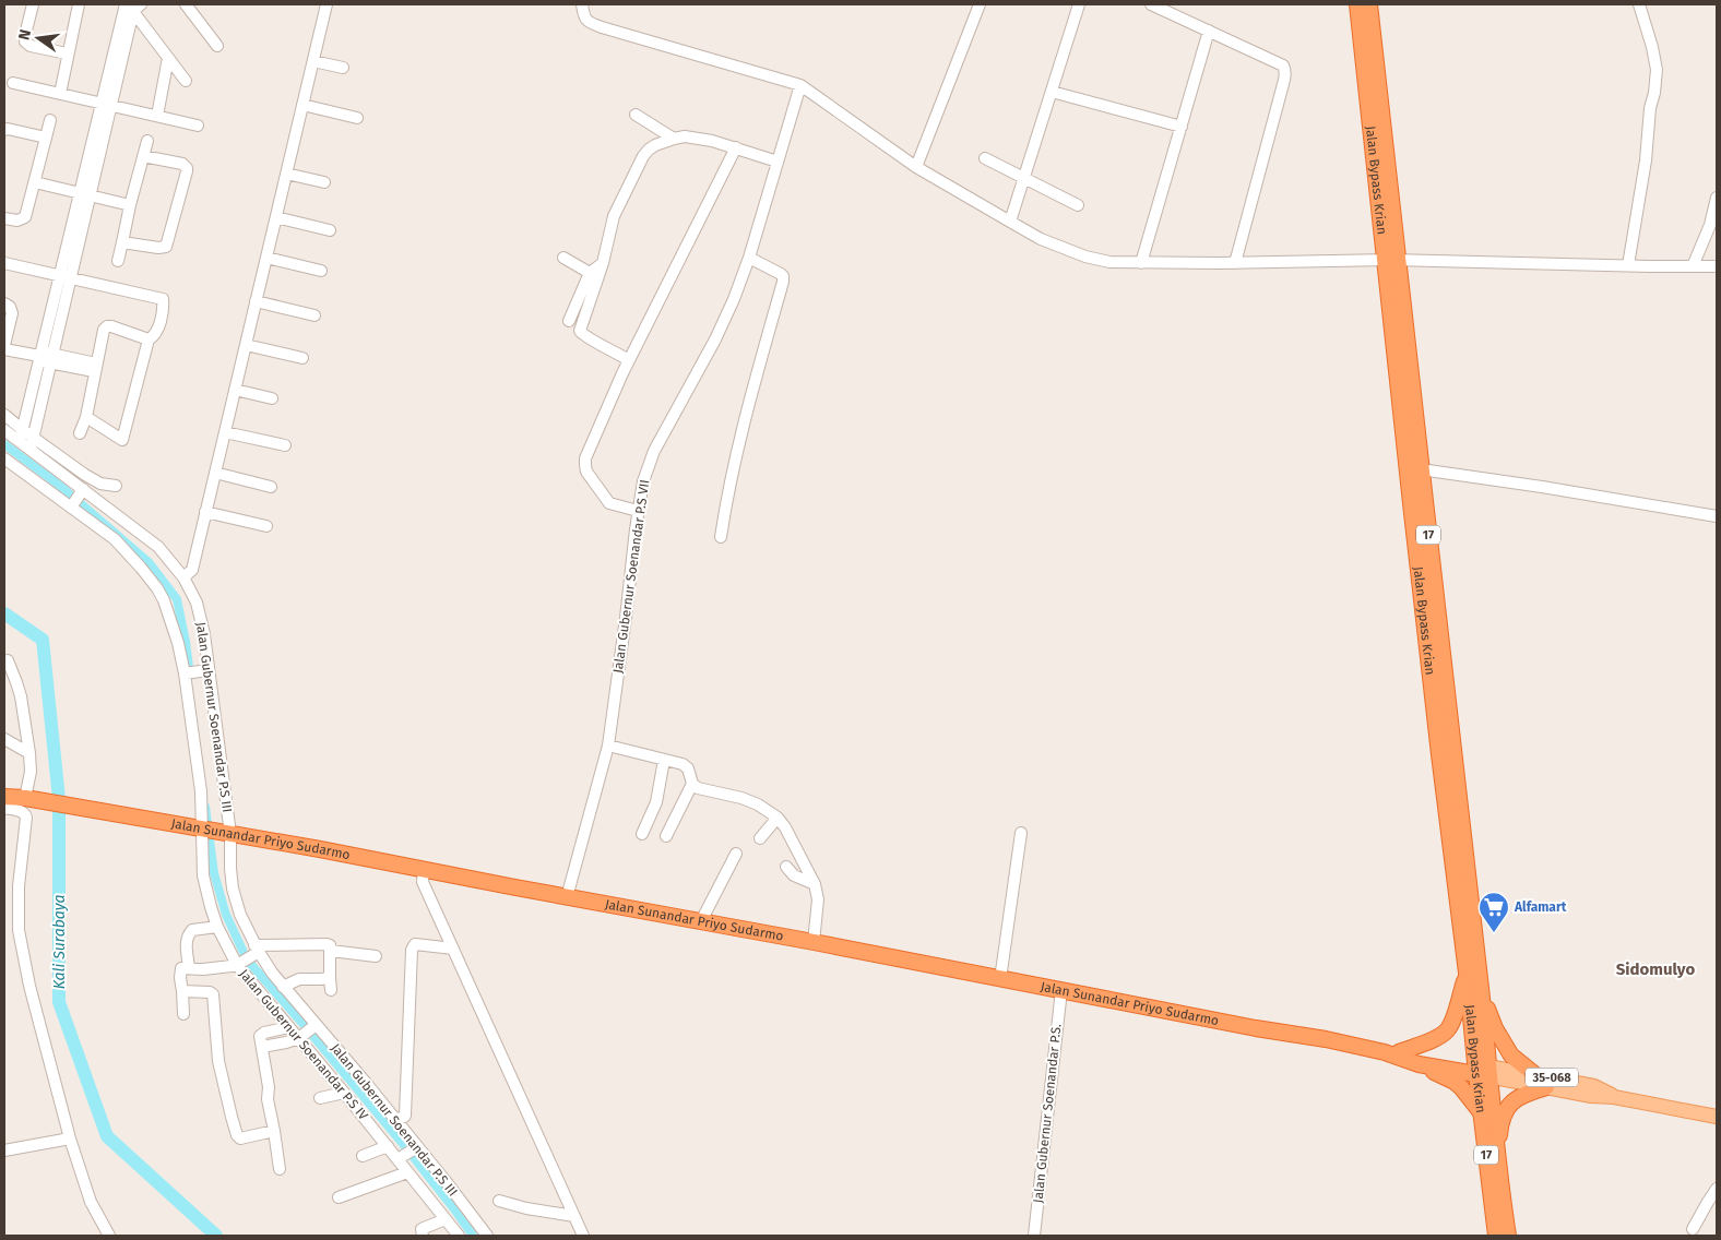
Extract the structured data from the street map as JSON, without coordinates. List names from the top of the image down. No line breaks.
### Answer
{"streets":{"highway":["Jalan Bypass Krian","17","Jalan Sunandar Priyo Sudarmo"],"main road":["35-068"],"street":["Jalan Gubernur Soenandar P.S VII","Jalan Gubernur Soenandar P.S III","Jalan Gubernur Soenandar P.S IV","Jalan Gubernur Soenandar P.S."]},"crossings":[["Jalan Bypass Krian","Jalan Sunandar Priyo Sudarmo"],["Jalan Gubernur Soenandar P.S VII","Jalan Sunandar Priyo Sudarmo"],["Jalan Gubernur Soenandar P.S III","Jalan Sunandar Priyo Sudarmo"],["Jalan Sunandar Priyo Sudarmo","Jalan Gubernur Soenandar P.S IV"],["Jalan Sunandar Priyo Sudarmo","Jalan Gubernur Soenandar P.S."]],"districts":["Sidomulyo"],"water":["Kali Surabaya"],"places":{"supermarket":["Alfamart"]},"north":"left"}
